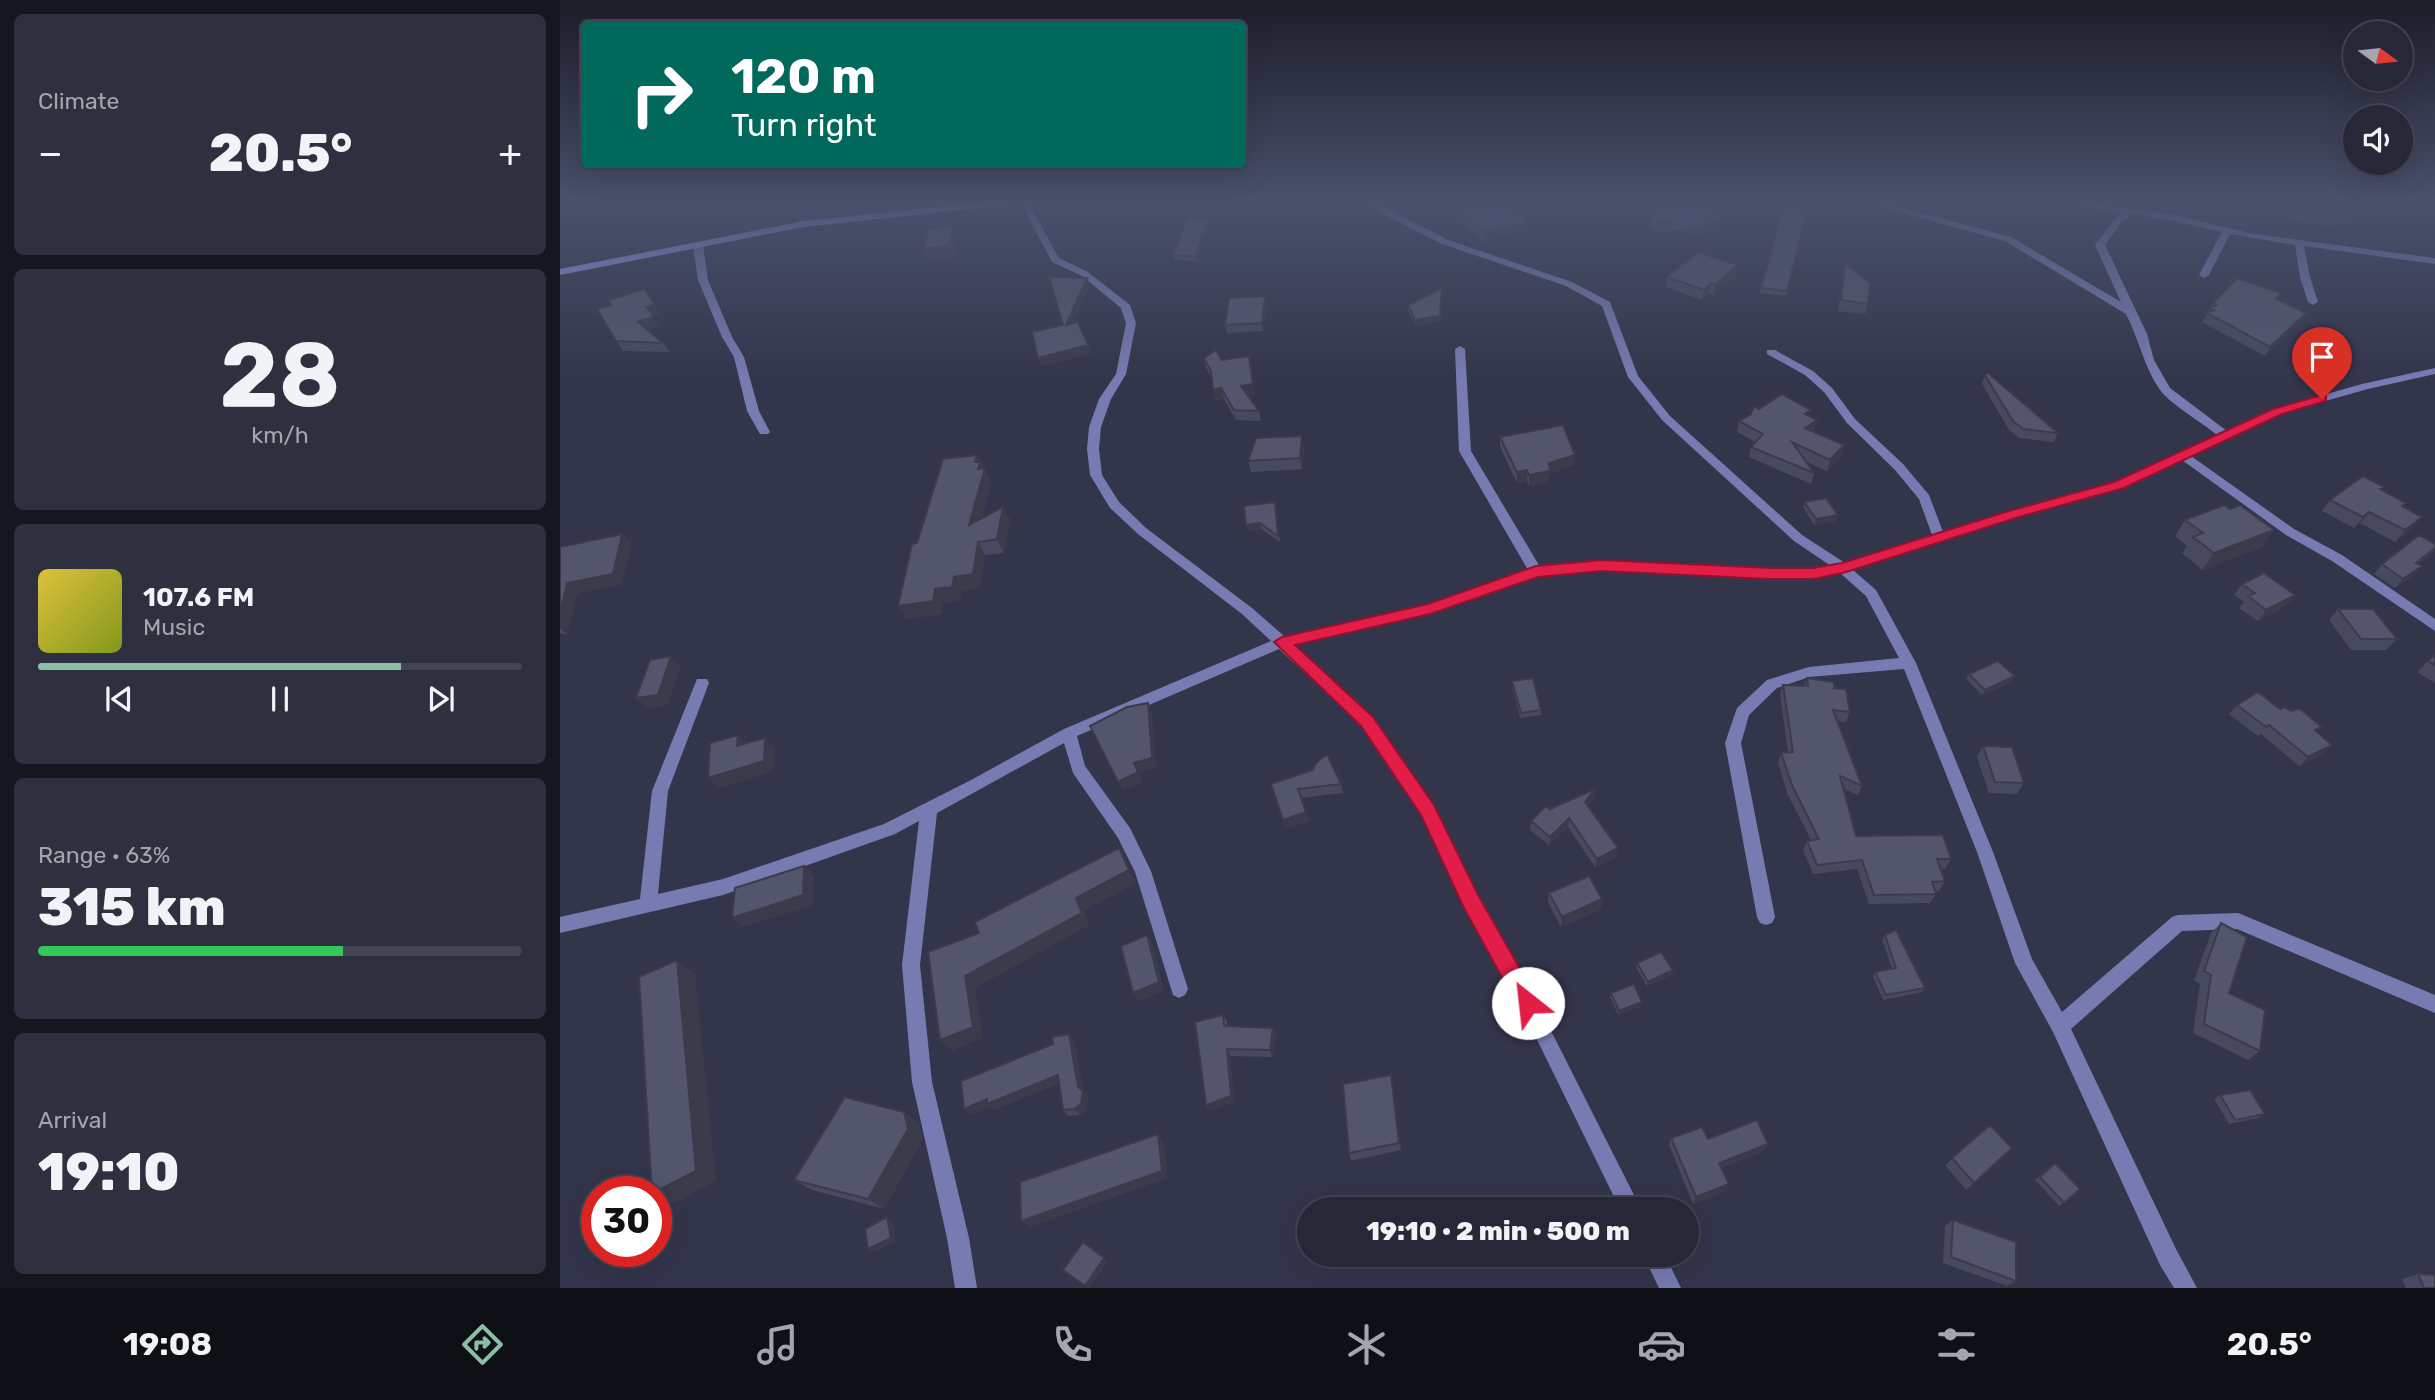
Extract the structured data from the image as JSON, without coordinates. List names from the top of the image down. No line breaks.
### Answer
{"north":"right","page":{"tile":["Climate",["28","km/h"],["Range · 63%","315 km"],["Arrival","19:10"]],"turn":["120 m","Turn right"],"heat":["−","20.5°","+"],"song":["107.6 FM","Music"],"limit":"30","trip":"19:10 · 2 min · 500 m","tabs":["19:08","20.5°"]}}
